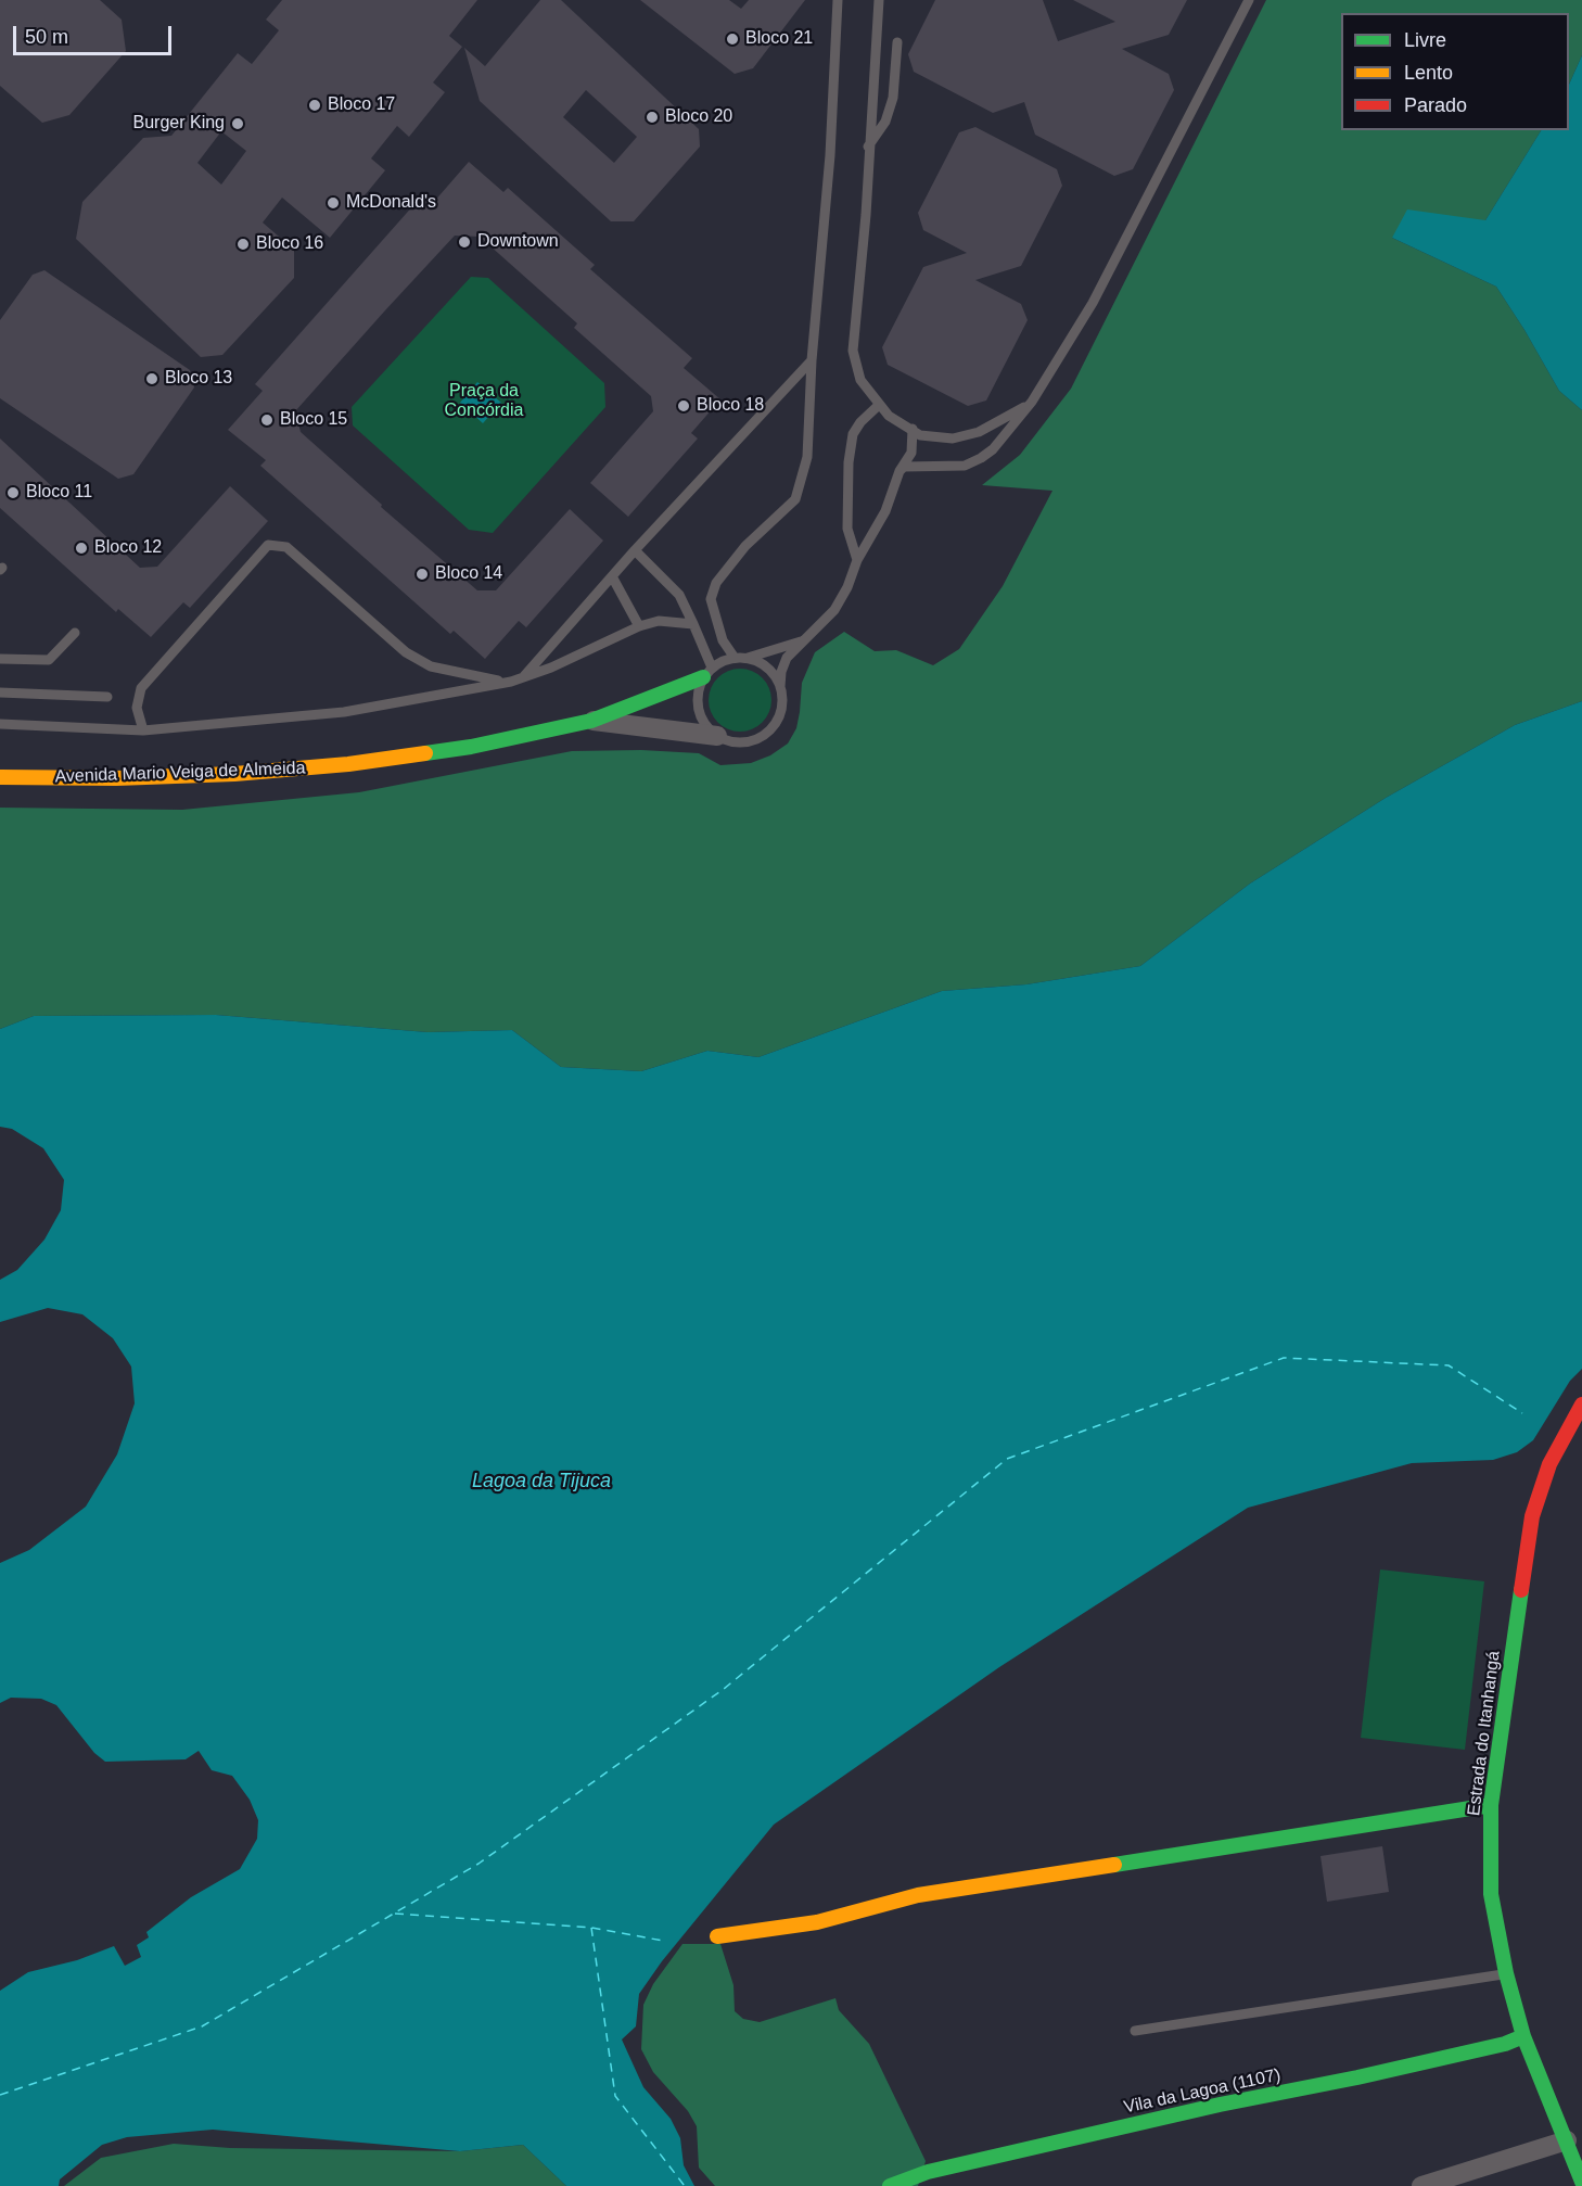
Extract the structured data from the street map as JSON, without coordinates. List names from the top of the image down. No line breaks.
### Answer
{"streets":{"street":["Avenida Mario Veiga de Almeida","Estrada do Itanhangá","Vila da Lagoa (1107)"]},"crossings":[["Estrada do Itanhangá","Vila da Lagoa (1107)"]],"water":["Lagoa da Tijuca"],"parks":["Praça da Concórdia"],"places":["Bloco 21","Bloco 17","Bloco 20","Burger King","McDonald's","Downtown","Bloco 16","Bloco 13","Bloco 18","Bloco 15","Bloco 11","Bloco 12","Bloco 14"],"legend":["Livre","Lento","Parado"],"scale_bar":"50 m"}
